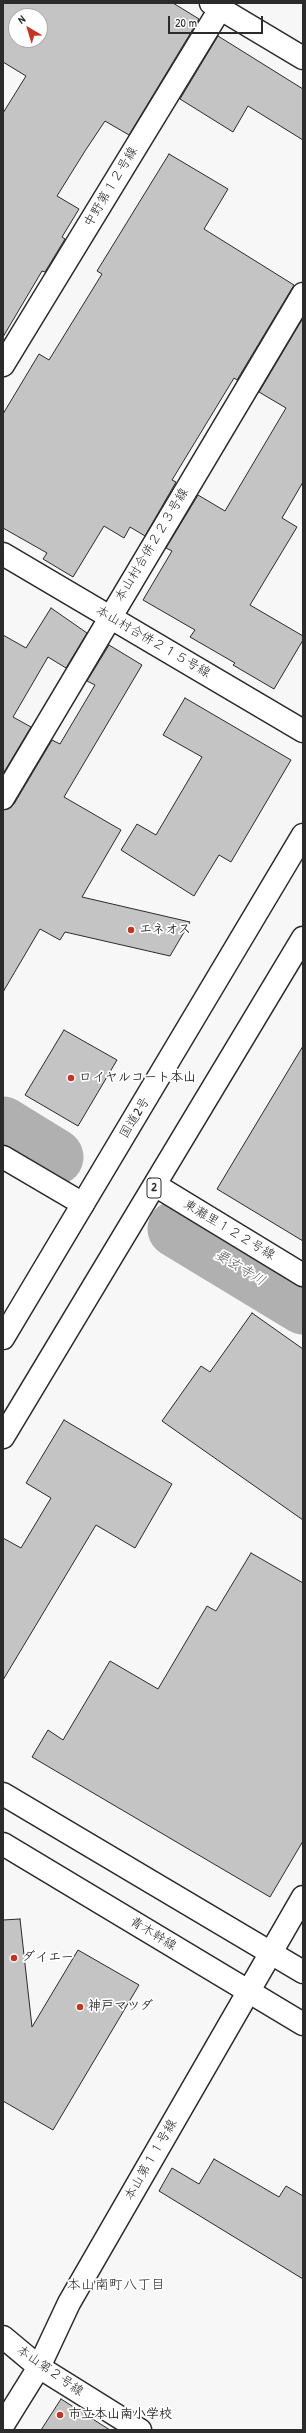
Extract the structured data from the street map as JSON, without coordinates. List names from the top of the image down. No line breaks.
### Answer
{"streets":{"main road":["中野第１２号線","本山村合併２２３号線","本山村合併２１５号線","国道2号","2","東灘里１２２号線","青木幹線","本山第１１号線","本山第２号線"]},"crossings":[["本山村合併２２３号線","本山村合併２１５号線"],["2","東灘里１２２号線"],["青木幹線","本山第１１号線"],["本山第１１号線","本山第２号線"]],"districts":["本山南町八丁目"],"water":["要玄寺川"],"places":["エネオス","ロイヤルコート本山","ダイエー","神戸マツダ","市立本山南小学校"],"scale_bar":"20 m","north":"top left"}
